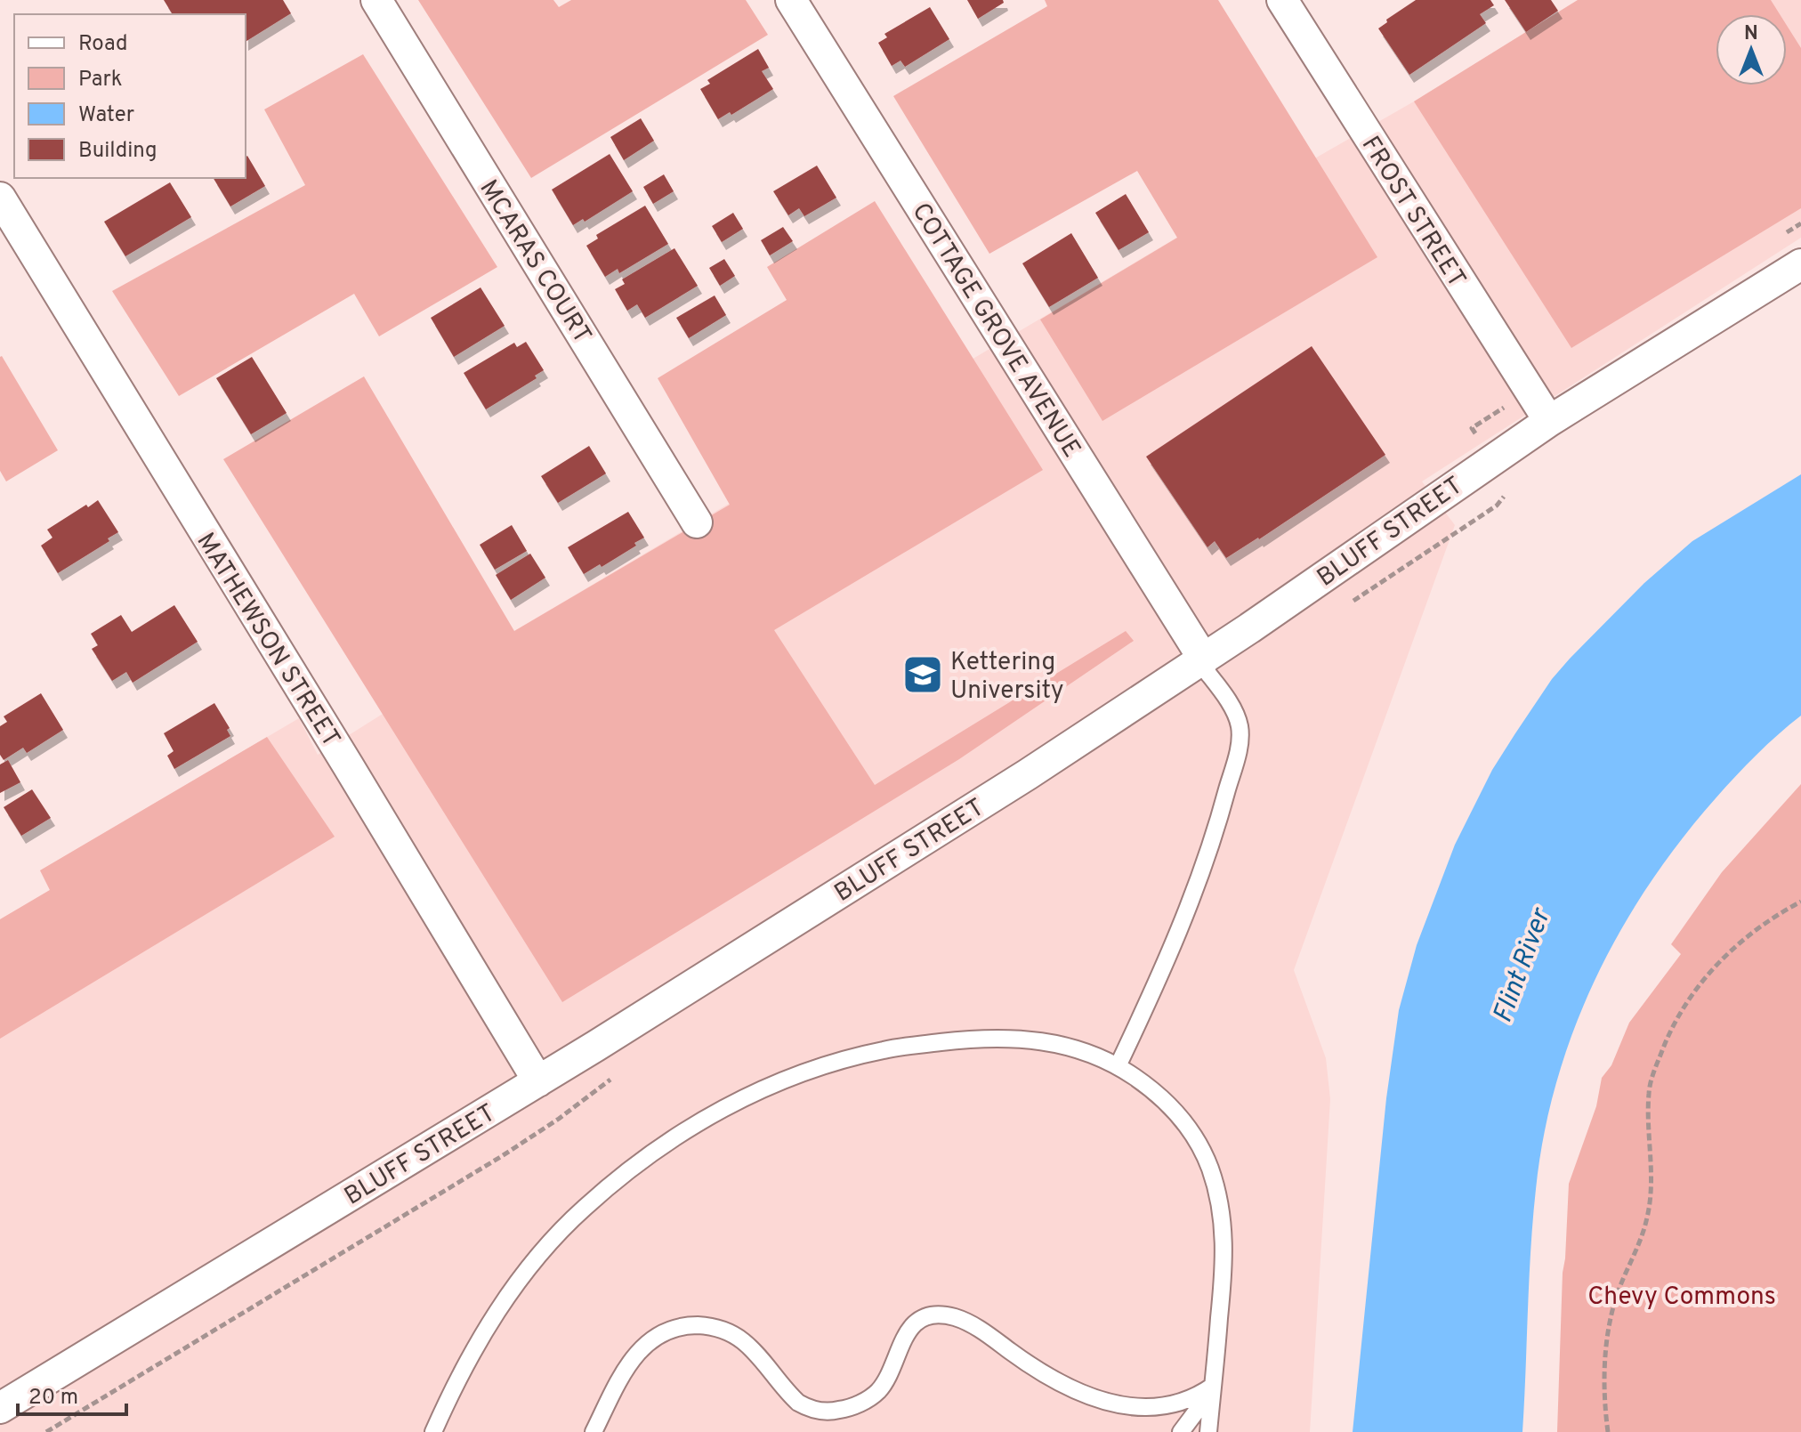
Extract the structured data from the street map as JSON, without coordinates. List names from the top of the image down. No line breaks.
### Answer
{"streets":{"street":["FROST STREET","MCARAS COURT","COTTAGE GROVE AVENUE","BLUFF STREET","MATHEWSON STREET"]},"crossings":[["FROST STREET","BLUFF STREET"],["COTTAGE GROVE AVENUE","BLUFF STREET"],["BLUFF STREET","MATHEWSON STREET"]],"water":["Flint River"],"parks":["Chevy Commons"],"places":{"school or university":["Kettering University"]},"legend":["Road","Park","Water","Building"],"scale_bar":"20 m","north":"top"}
